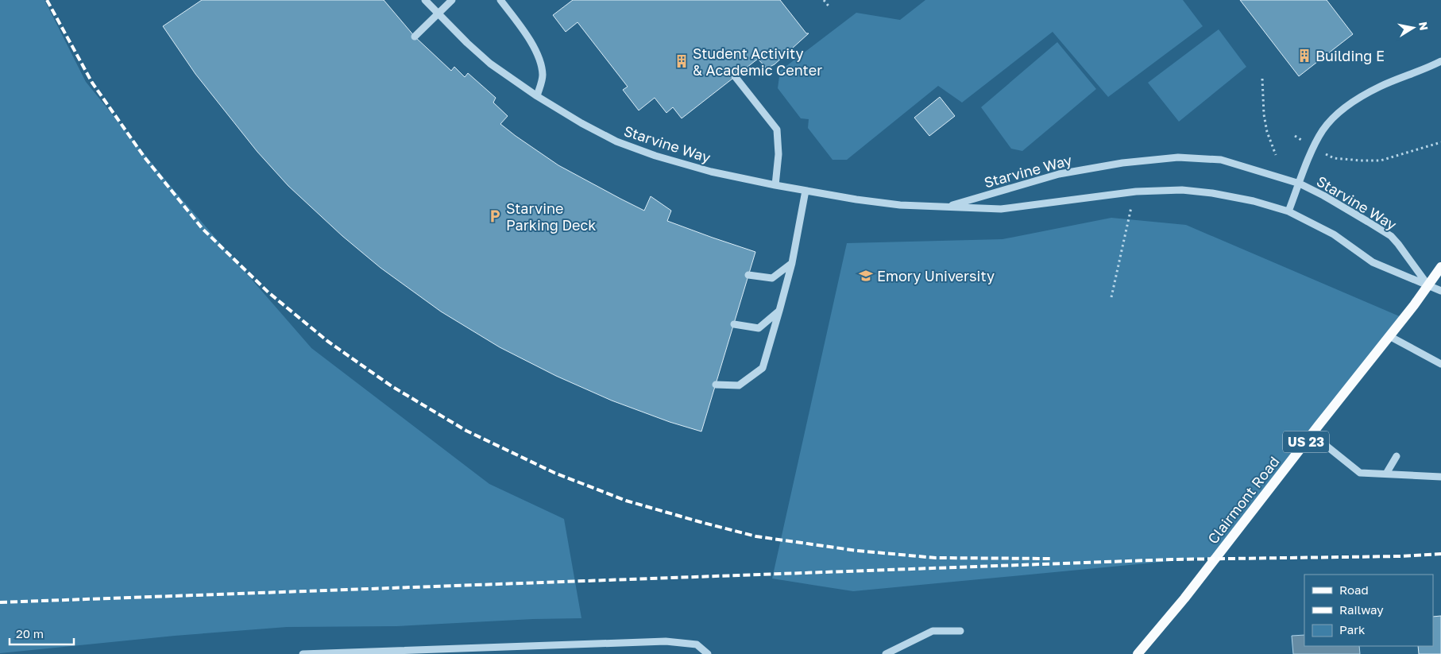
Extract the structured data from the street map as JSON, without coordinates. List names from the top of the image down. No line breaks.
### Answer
{"streets":{"main road":["US 23","Clairmont Road"],"street":["Starvine Way"]},"crossings":[["Starvine Way","Clairmont Road"]],"places":{"building":["Building E","Student Activity & Academic Center"],"parking":["Starvine Parking Deck"],"school or university":["Emory University"]},"legend":["Road","Railway","Park"],"scale_bar":"20 m","north":"right"}
